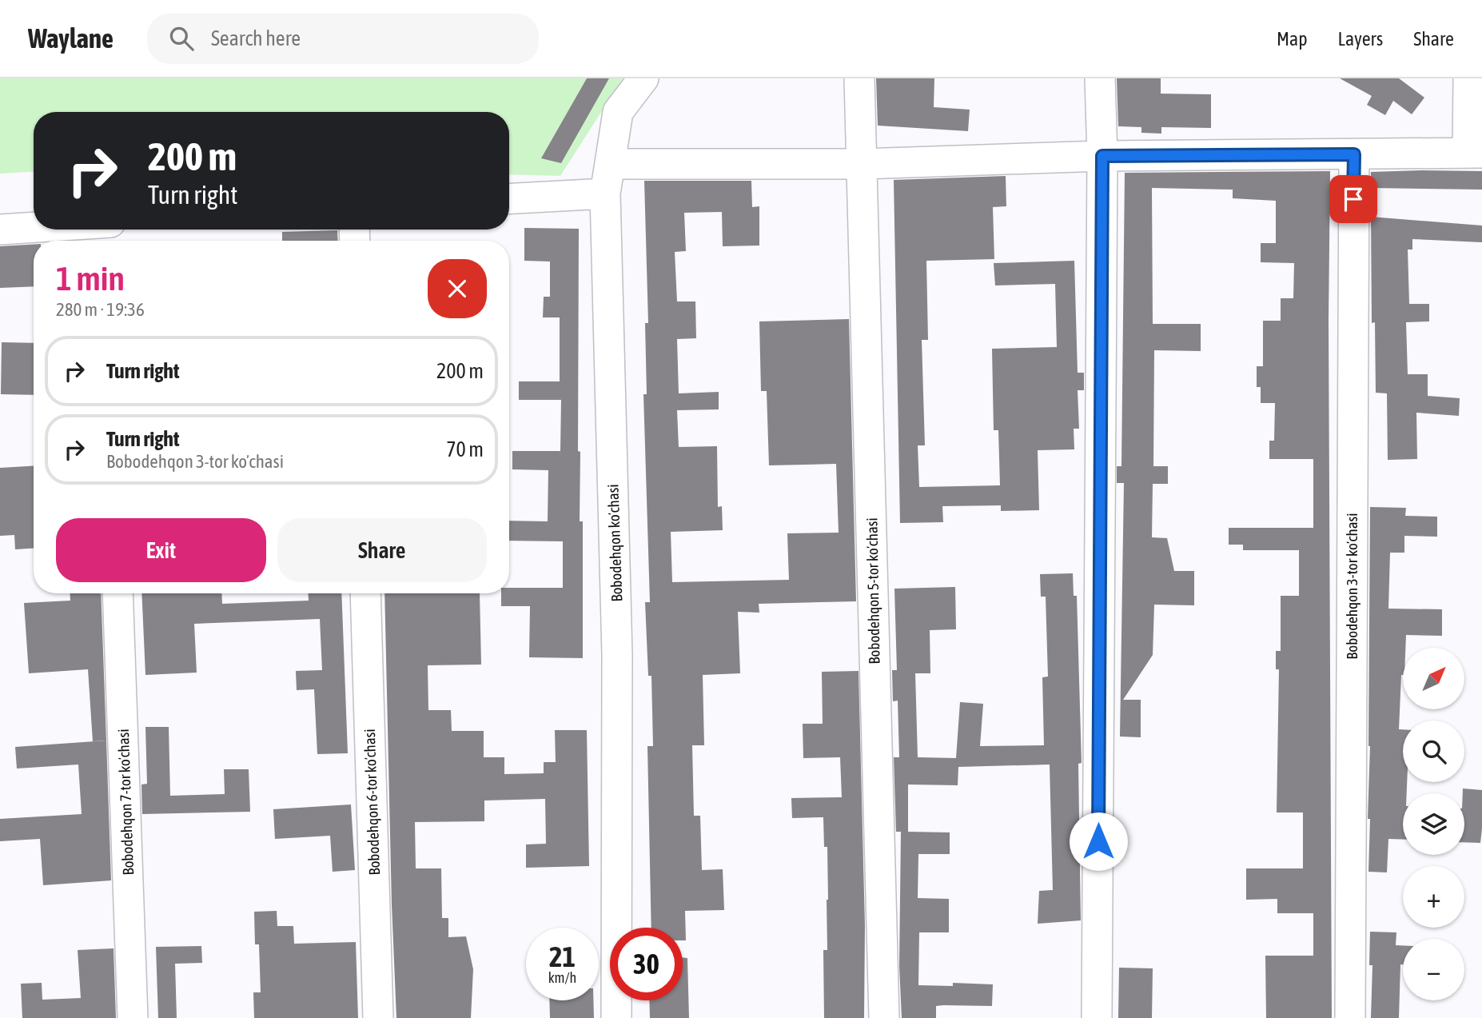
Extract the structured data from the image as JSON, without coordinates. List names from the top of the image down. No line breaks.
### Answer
{"streets":{"street":["Bobodehqon koʼchasi","Bobodehqon 3-tor koʼchasi","Bobodehqon 5-tor koʼchasi","Bobodehqon 7-tor koʼchasi","Bobodehqon 6-tor koʼchasi"]},"north":"top right","page":{"header":"Waylane","search":"Search here","nav":["Map","Layers","Share"],"turn":["200 m","Turn right"],"heading":["1 min","280 m · 19:36"],"list":[{"name":"Turn right","value":"200 m"},{"name":"Turn right","note":"Bobodehqon 3-tor koʼchasi","value":"70 m"}],"buttons":["Exit","Share"],"map_buttons":["+","−"],"speed":"21 km/h","limit":"30"}}
